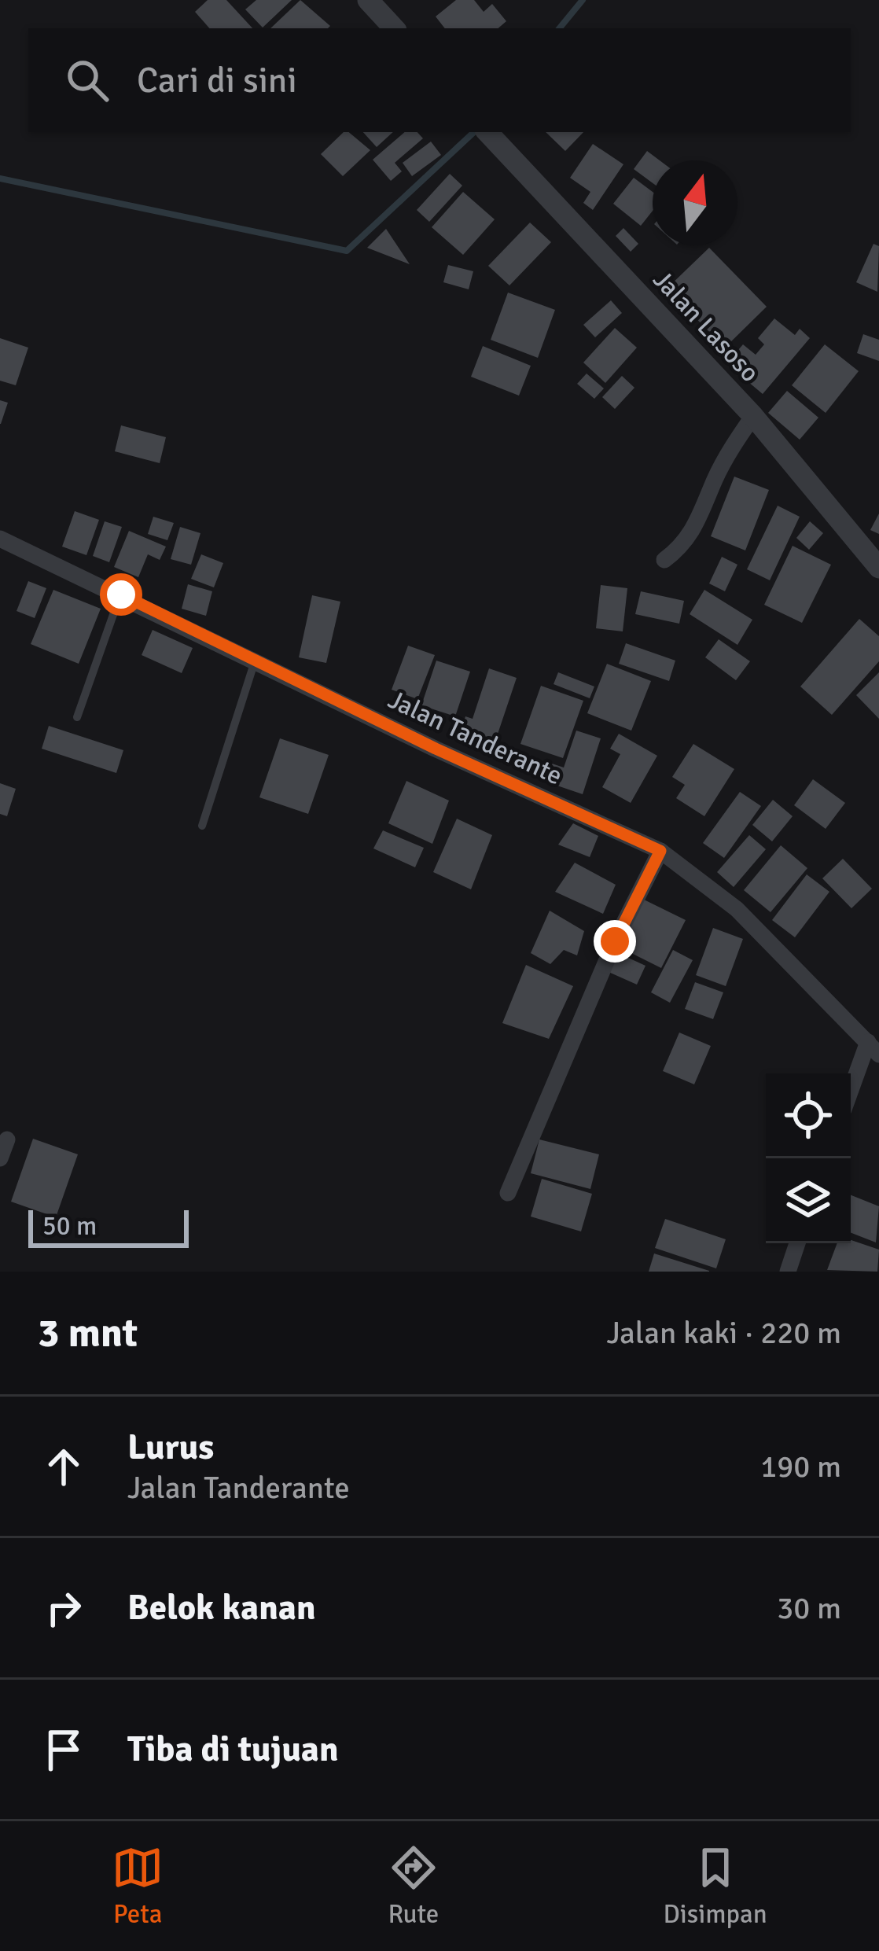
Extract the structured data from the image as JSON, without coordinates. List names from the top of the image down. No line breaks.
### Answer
{"streets":{"street":["Jalan Lasoso","Jalan Tanderante"]},"scale_bar":"50 m","north":"top","page":{"search":"Cari di sini","scale":"50 m","heading":["3 mnt","Jalan kaki · 220 m"],"list":[["Lurus","Jalan Tanderante","190 m"],["Belok kanan","30 m"],"Tiba di tujuan"],"nav":["Peta","Rute","Disimpan"]}}
